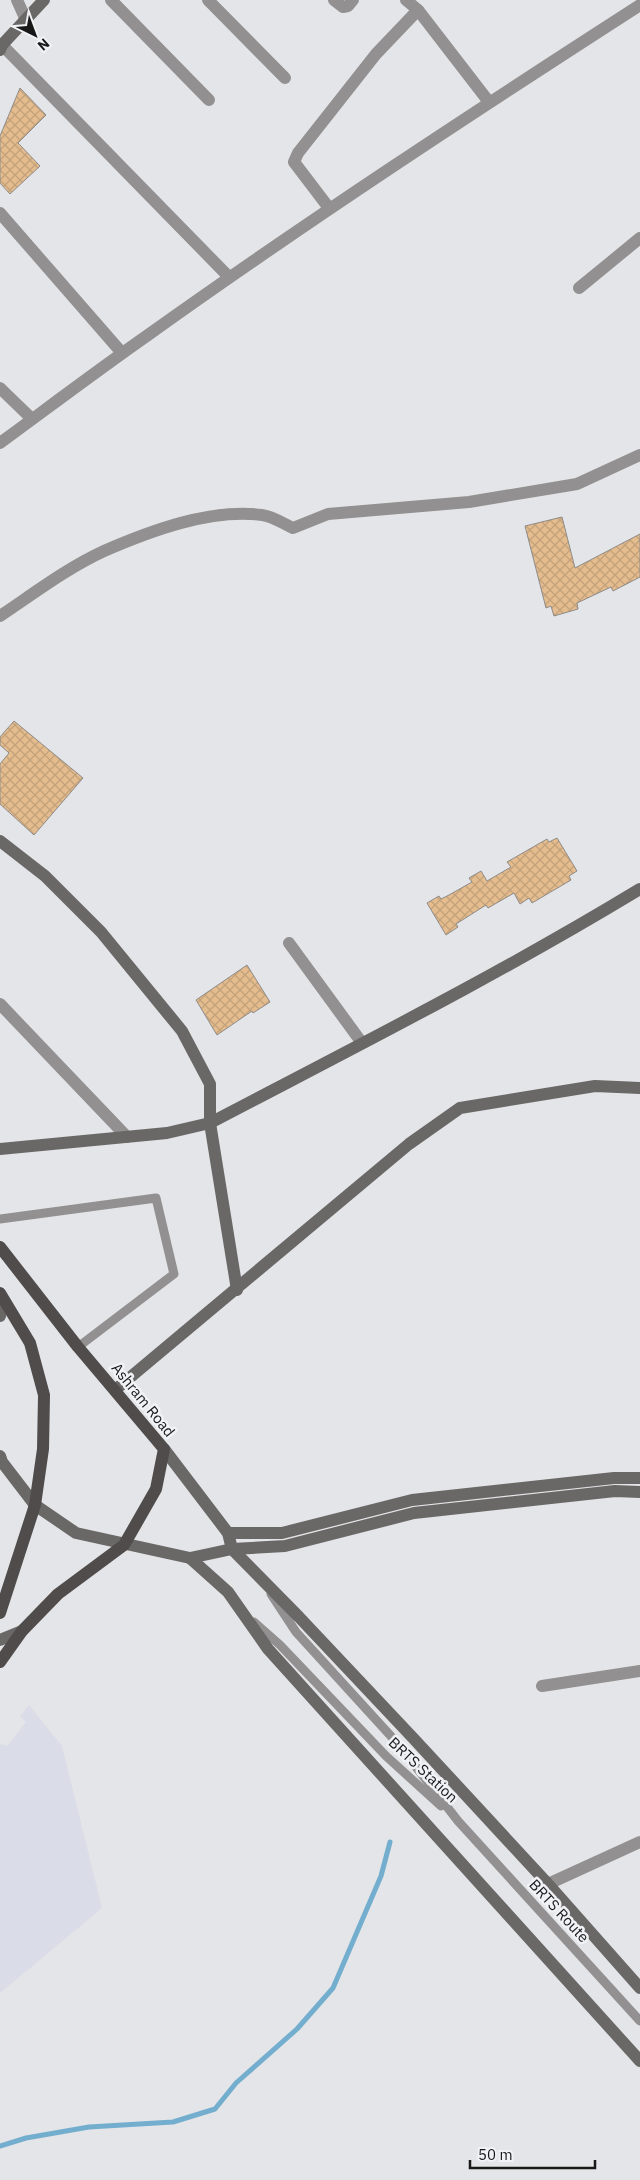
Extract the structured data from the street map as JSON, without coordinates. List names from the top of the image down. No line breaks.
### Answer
{"streets":{"main road":["Ashram Road"],"lane":["BRTS Station","BRTS Route"]},"crossings":[["BRTS Station","BRTS Route"]],"scale_bar":"50 m","north":"bottom right"}
